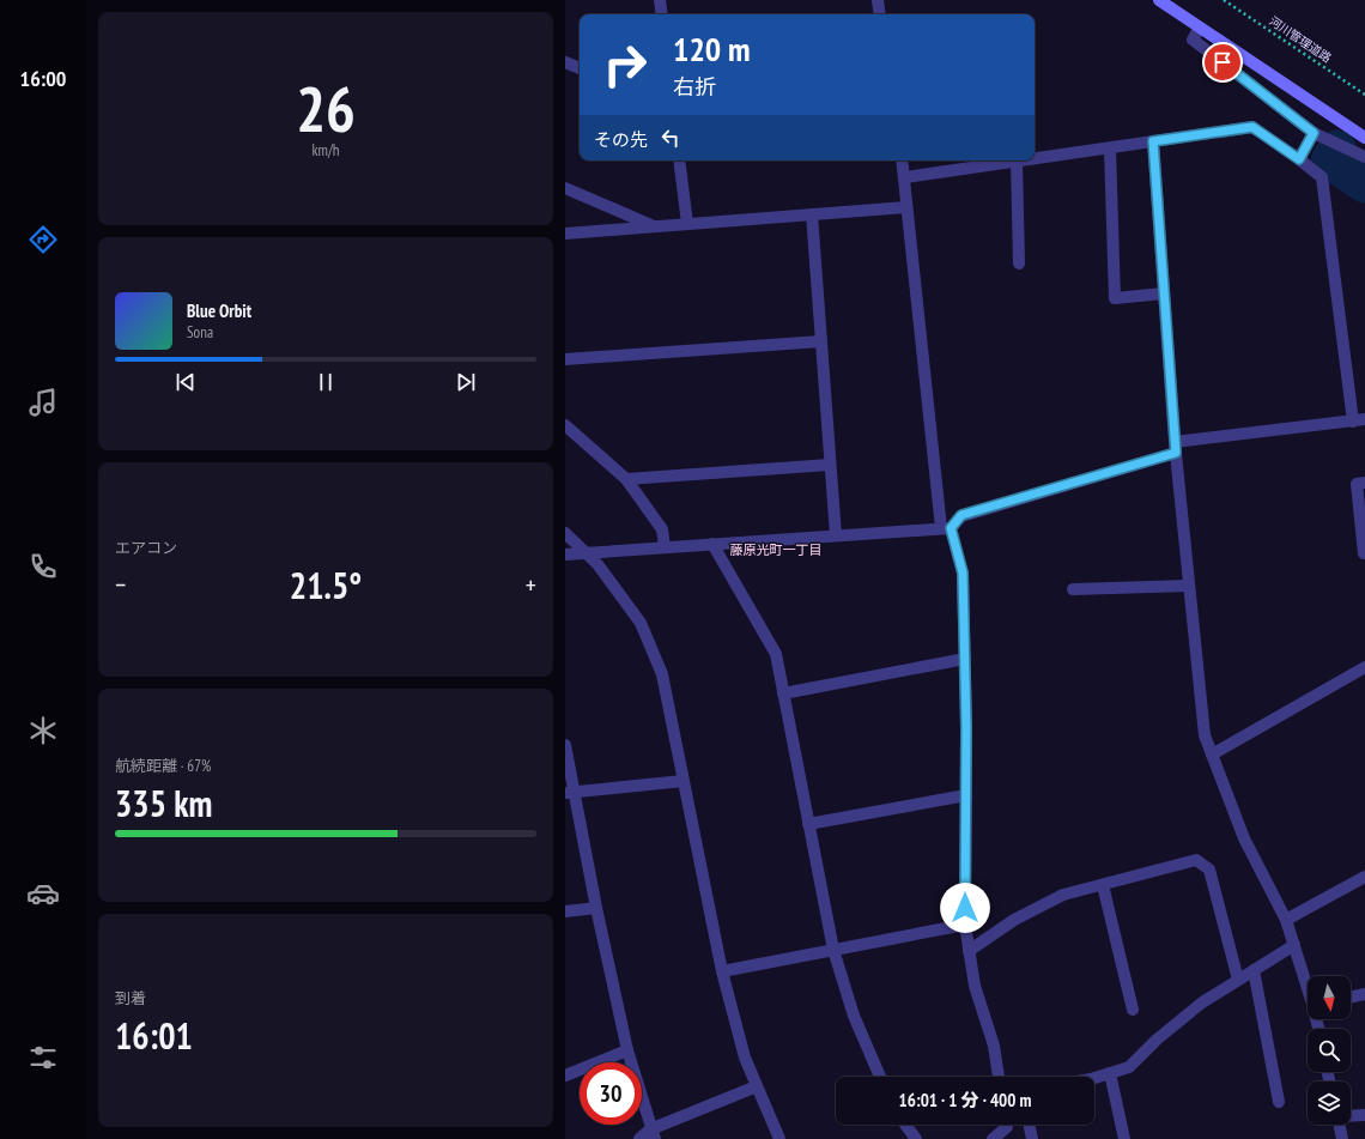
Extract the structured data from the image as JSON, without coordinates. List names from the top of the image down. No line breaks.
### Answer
{"streets":{"path":["河川管理道路"]},"districts":["藤原光町一丁目"],"north":"bottom","page":{"tabs":"16:00","tile":[["26","km/h"],"エアコン",["航続距離 · 67%","335 km"],["到着","16:01"]],"turn":["120 m","右折"],"then":"その先","song":["Blue Orbit","Sona"],"heat":["−","21.5°","+"],"limit":"30","trip":"16:01 · 1 分 · 400 m"}}
